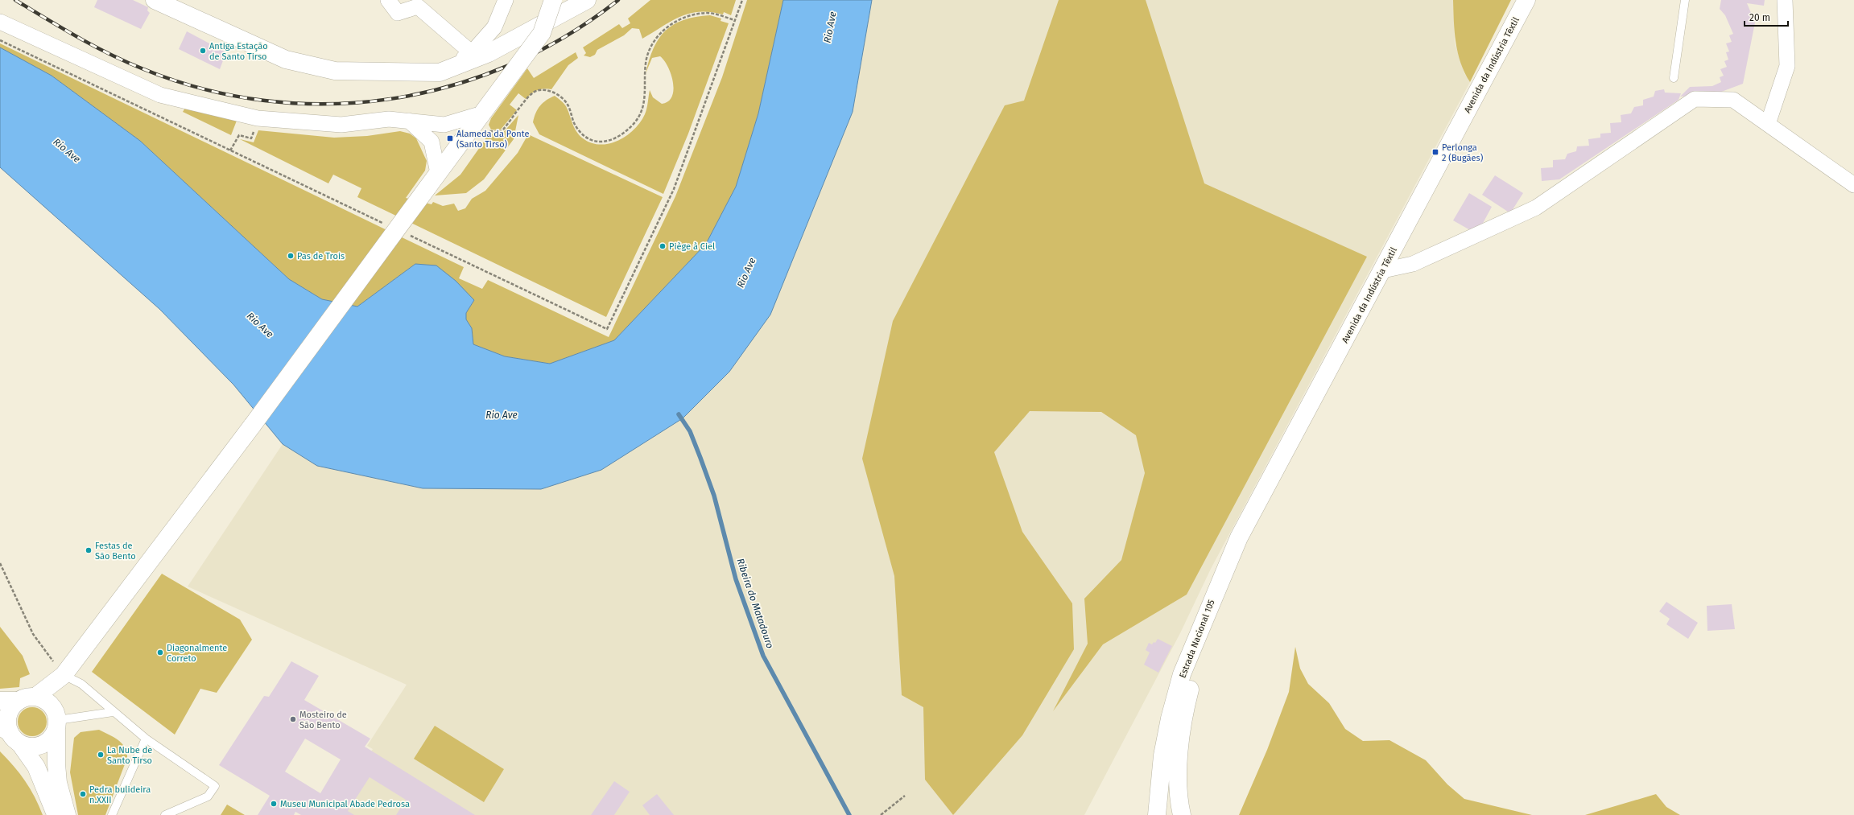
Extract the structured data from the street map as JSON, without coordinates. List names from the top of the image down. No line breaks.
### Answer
{"streets":{"main road":["Avenida da Indústria Têxtil","Estrada Nacional 105"]},"crossings":[["Avenida da Indústria Têxtil","Estrada Nacional 105"]],"water":["Rio Ave","Ribeira do Matadouro"],"places":{"other":["Antiga Estação de Santo Tirso","Piège à Ciel","Pas de Trois","Festas de São Bento","Diagonalmente Correto","Mosteiro de São Bento","La Nube de Santo Tirso","Pedra bulideira n.XXII","Museu Municipal Abade Pedrosa"],"transit":["Alameda da Ponte (Santo Tirso)","Perlonga 2 (Bugães)"]},"scale_bar":"20 m"}
